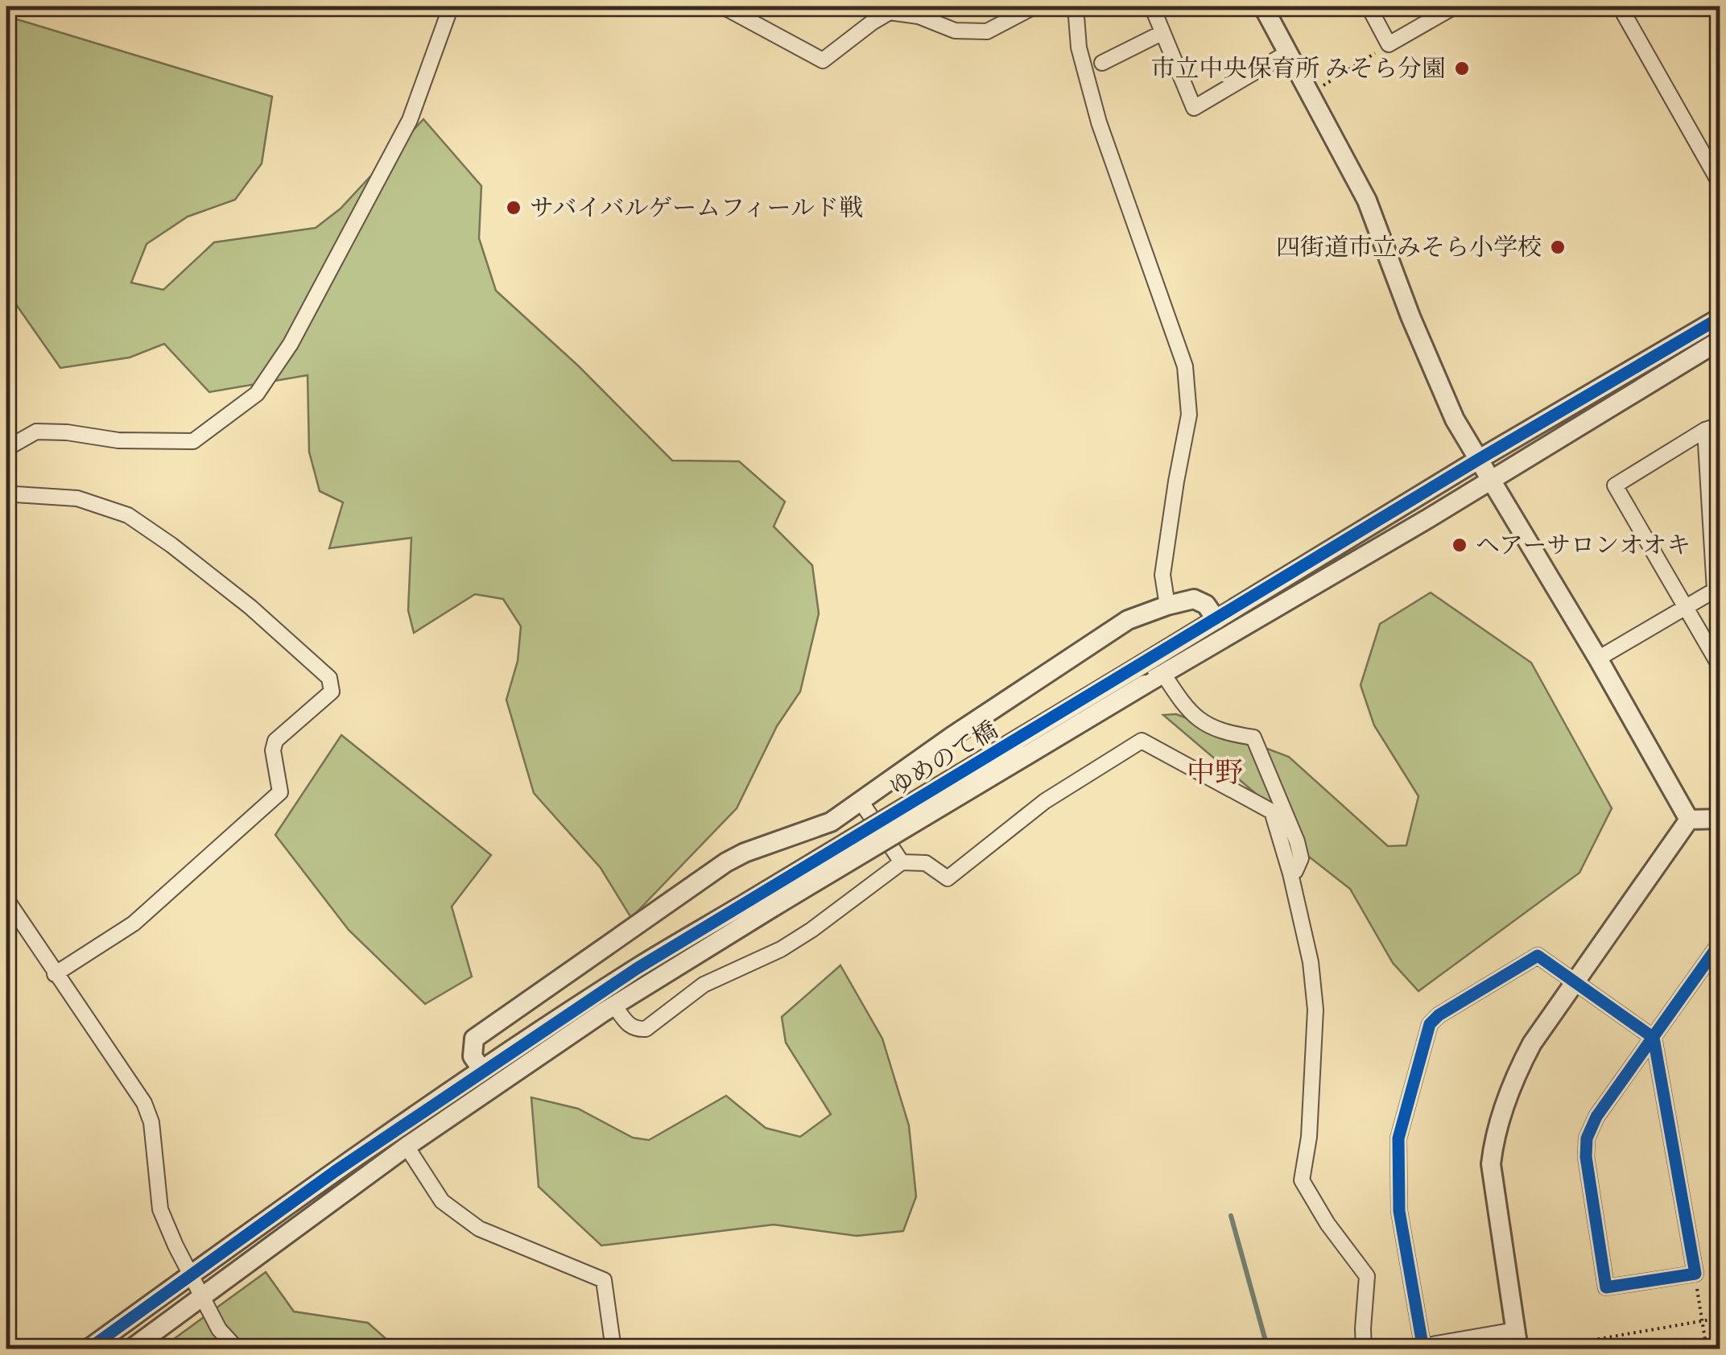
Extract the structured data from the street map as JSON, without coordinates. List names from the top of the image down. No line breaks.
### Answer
{"streets":{"street":["ゆめのて橋"]},"districts":["中野"],"places":["市立中央保育所 みそら分園","サバイバルゲームフィールド戦","四街道市立みそら小学校","ヘアーサロンオオキ"]}
